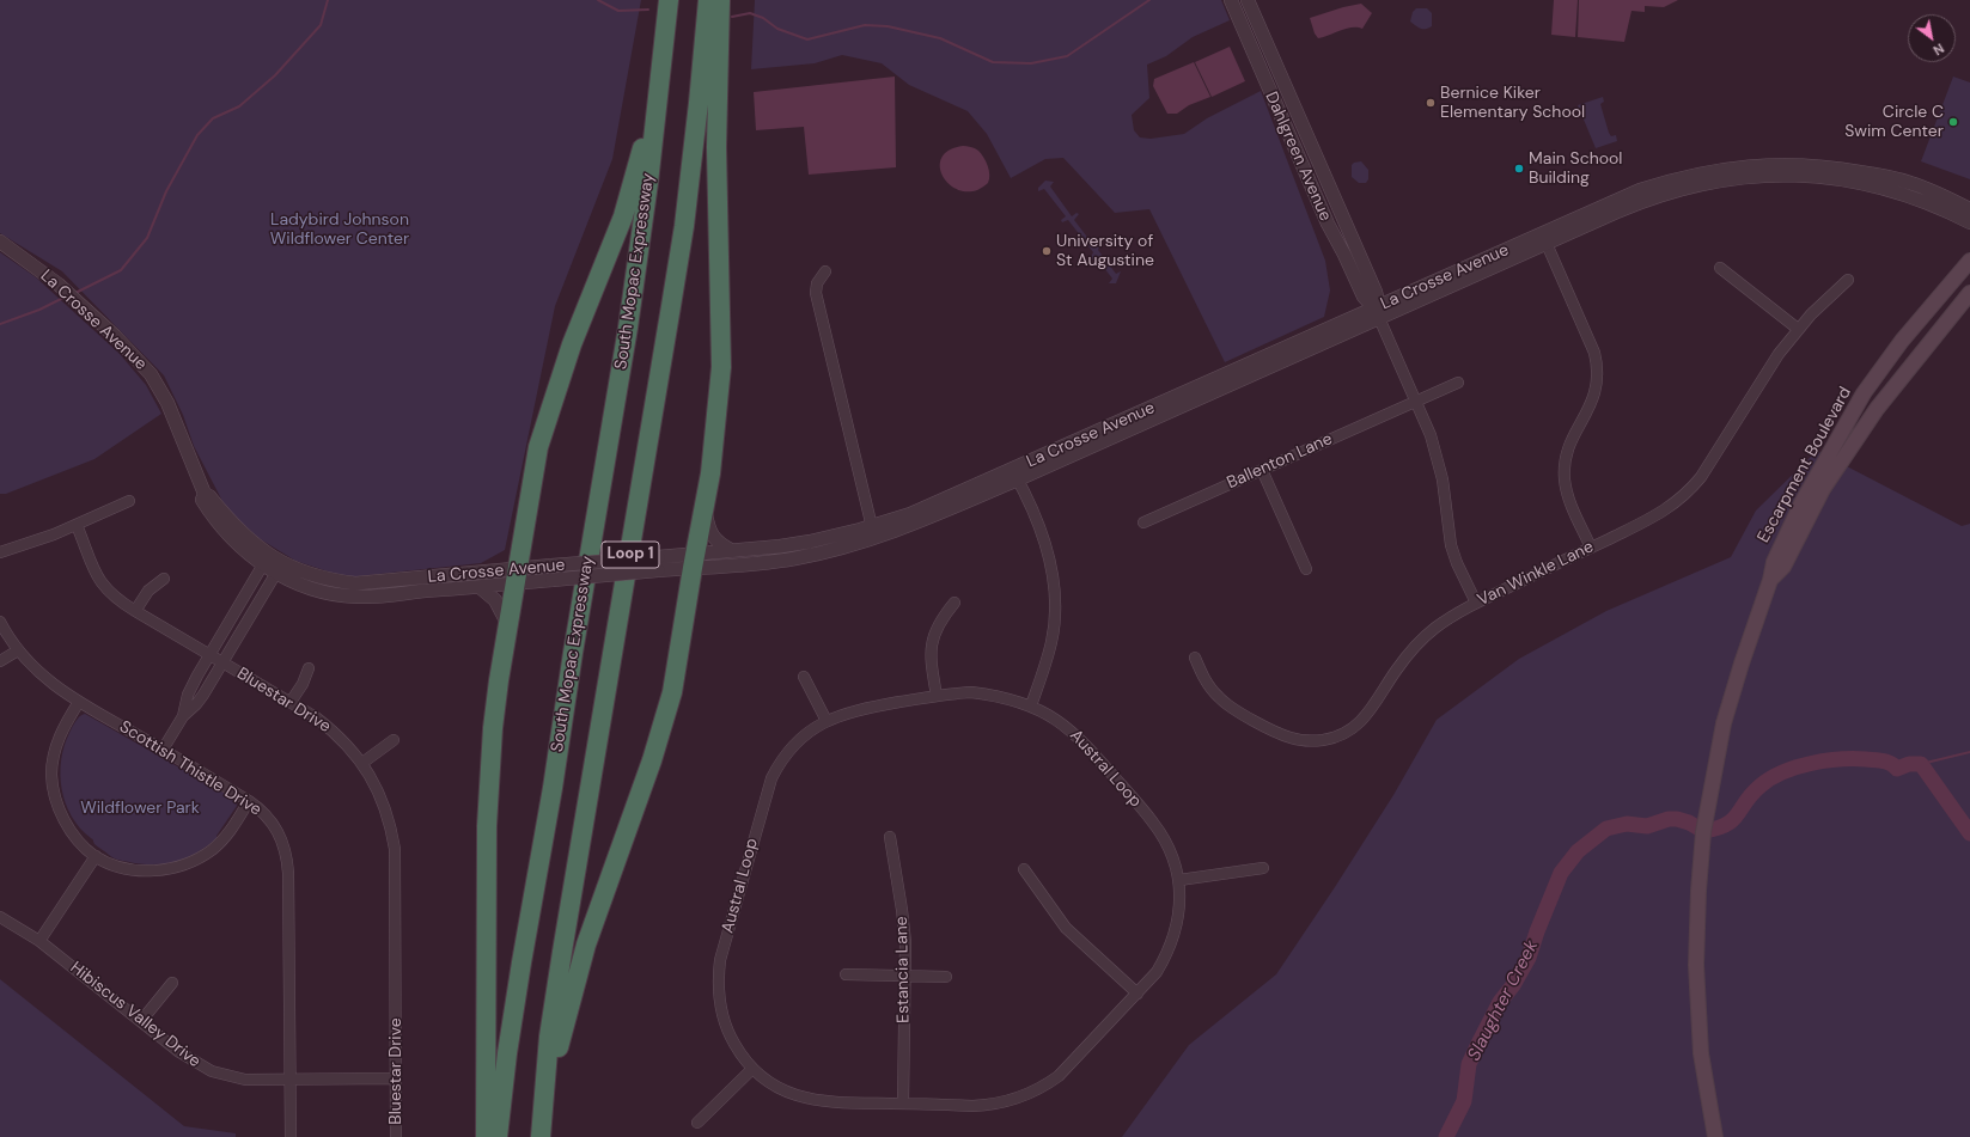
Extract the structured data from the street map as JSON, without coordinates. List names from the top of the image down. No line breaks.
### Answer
{"streets":{"highway":["South Mopac Expressway","Loop 1"],"main road":["Escarpment Boulevard"],"street":["Dahlgreen Avenue","La Crosse Avenue","Ballenton Lane","Van Winkle Lane","Bluestar Drive","Scottish Thistle Drive","Austral Loop","Estancia Lane","Hibiscus Valley Drive"]},"crossings":[["Dahlgreen Avenue","La Crosse Avenue"],["Dahlgreen Avenue","Ballenton Lane"],["Dahlgreen Avenue","Van Winkle Lane"],["Bluestar Drive","Hibiscus Valley Drive"],["Scottish Thistle Drive","Hibiscus Valley Drive"],["Austral Loop","Estancia Lane"]],"water":["Slaughter Creek"],"parks":["Ladybird Johnson Wildflower Center","Wildflower Park"],"places":["Bernice Kiker Elementary School","Circle C Swim Center","Main School Building","University of St Augustine"],"north":"bottom right"}
